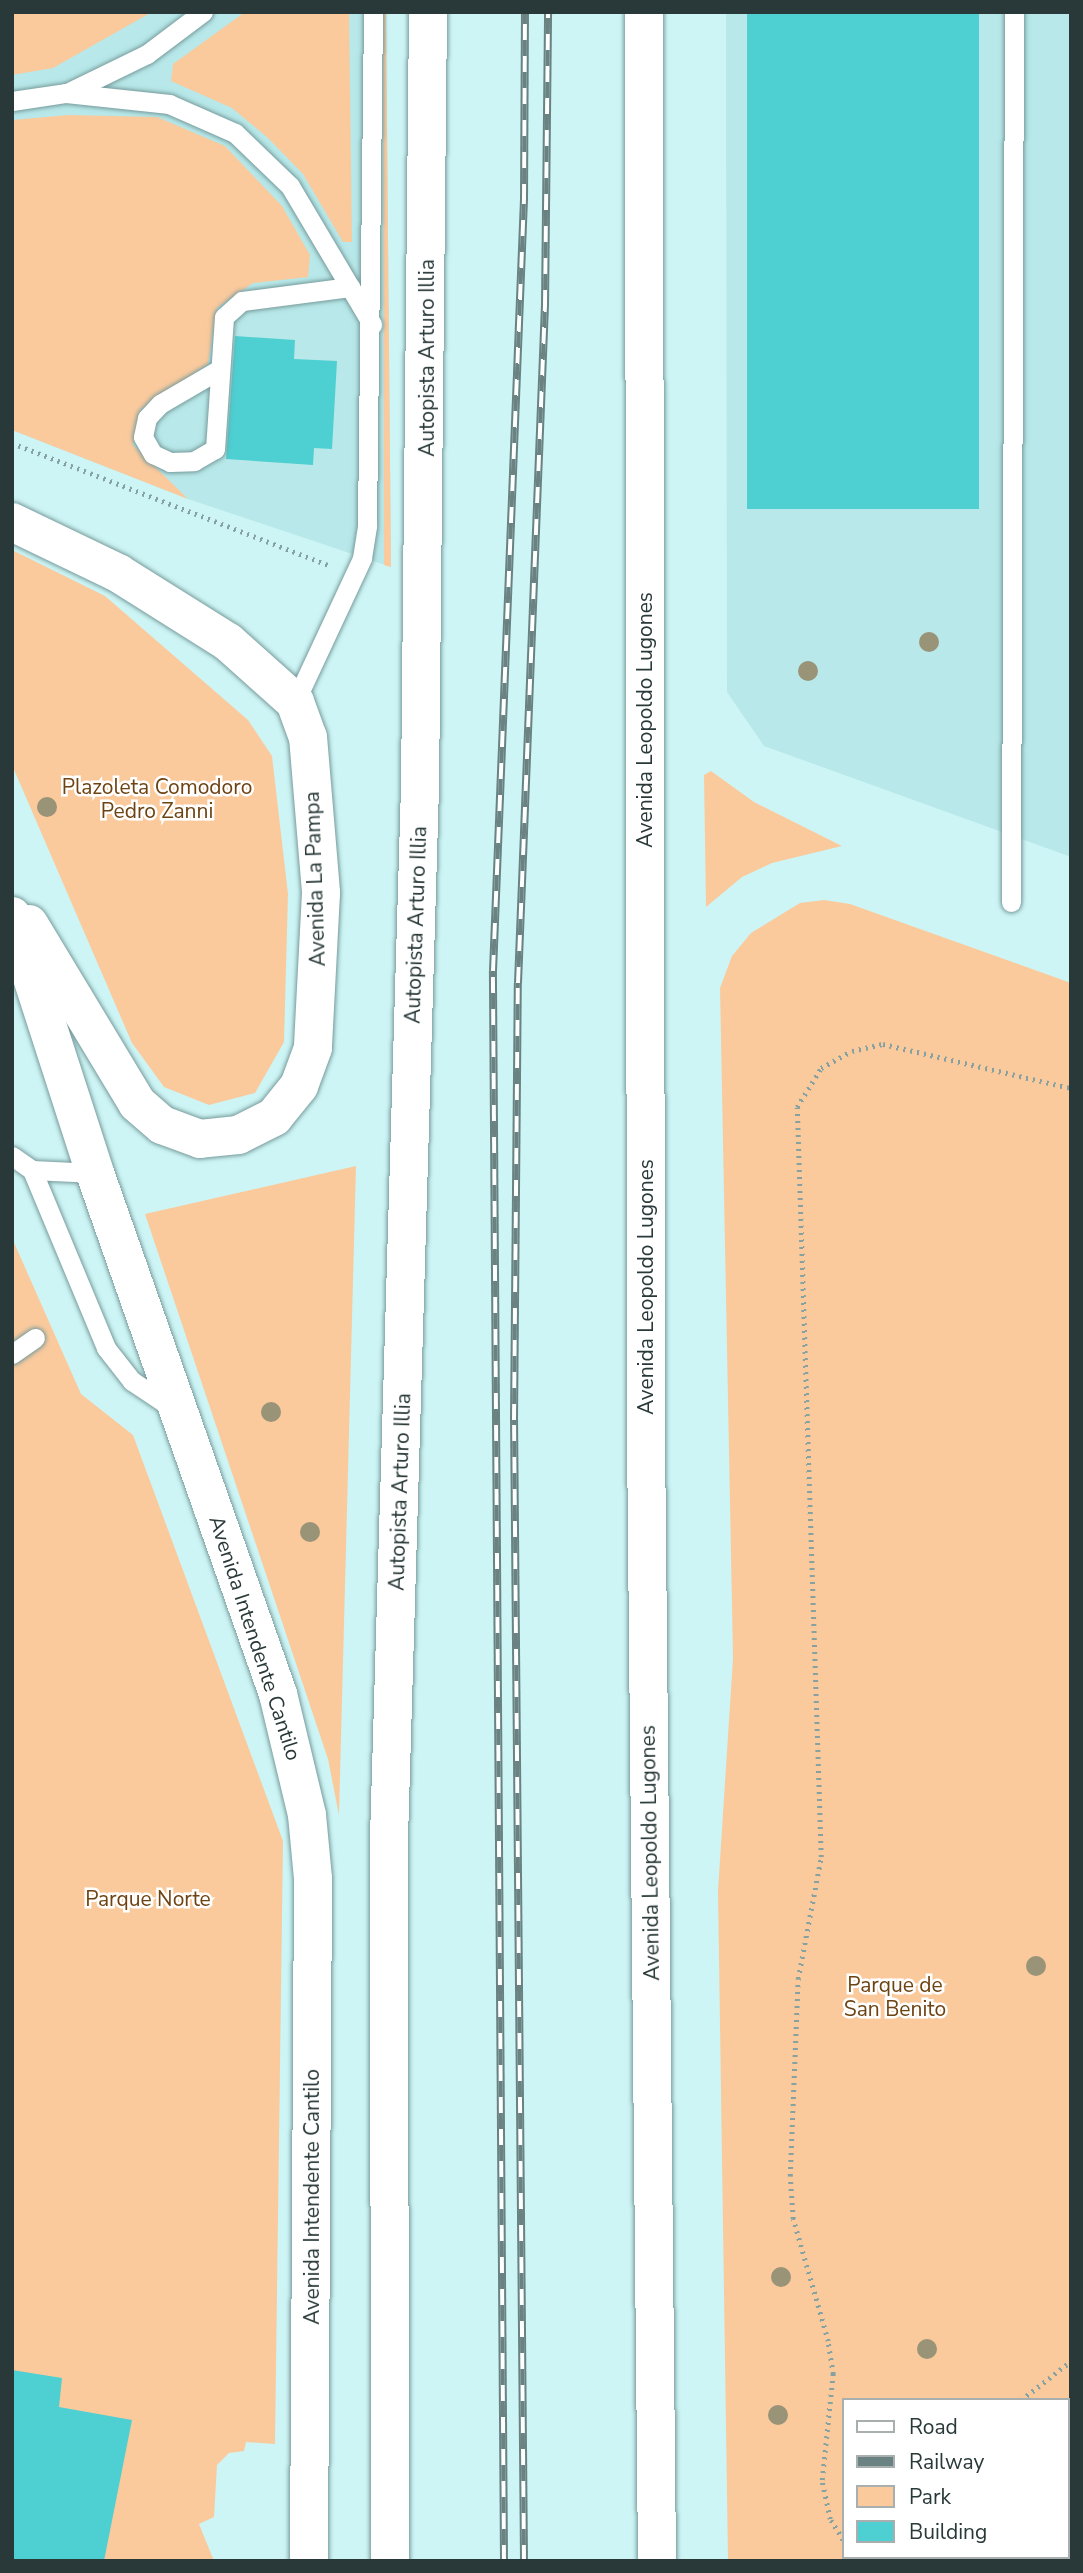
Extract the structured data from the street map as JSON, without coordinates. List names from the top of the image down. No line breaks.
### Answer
{"streets":{"main road":["Autopista Arturo Illia","Avenida Leopoldo Lugones","Avenida La Pampa","Avenida Intendente Cantilo"]},"parks":["Plazoleta Comodoro Pedro Zanni","Parque Norte","Parque de San Benito"],"legend":["Road","Railway","Park","Building"]}
